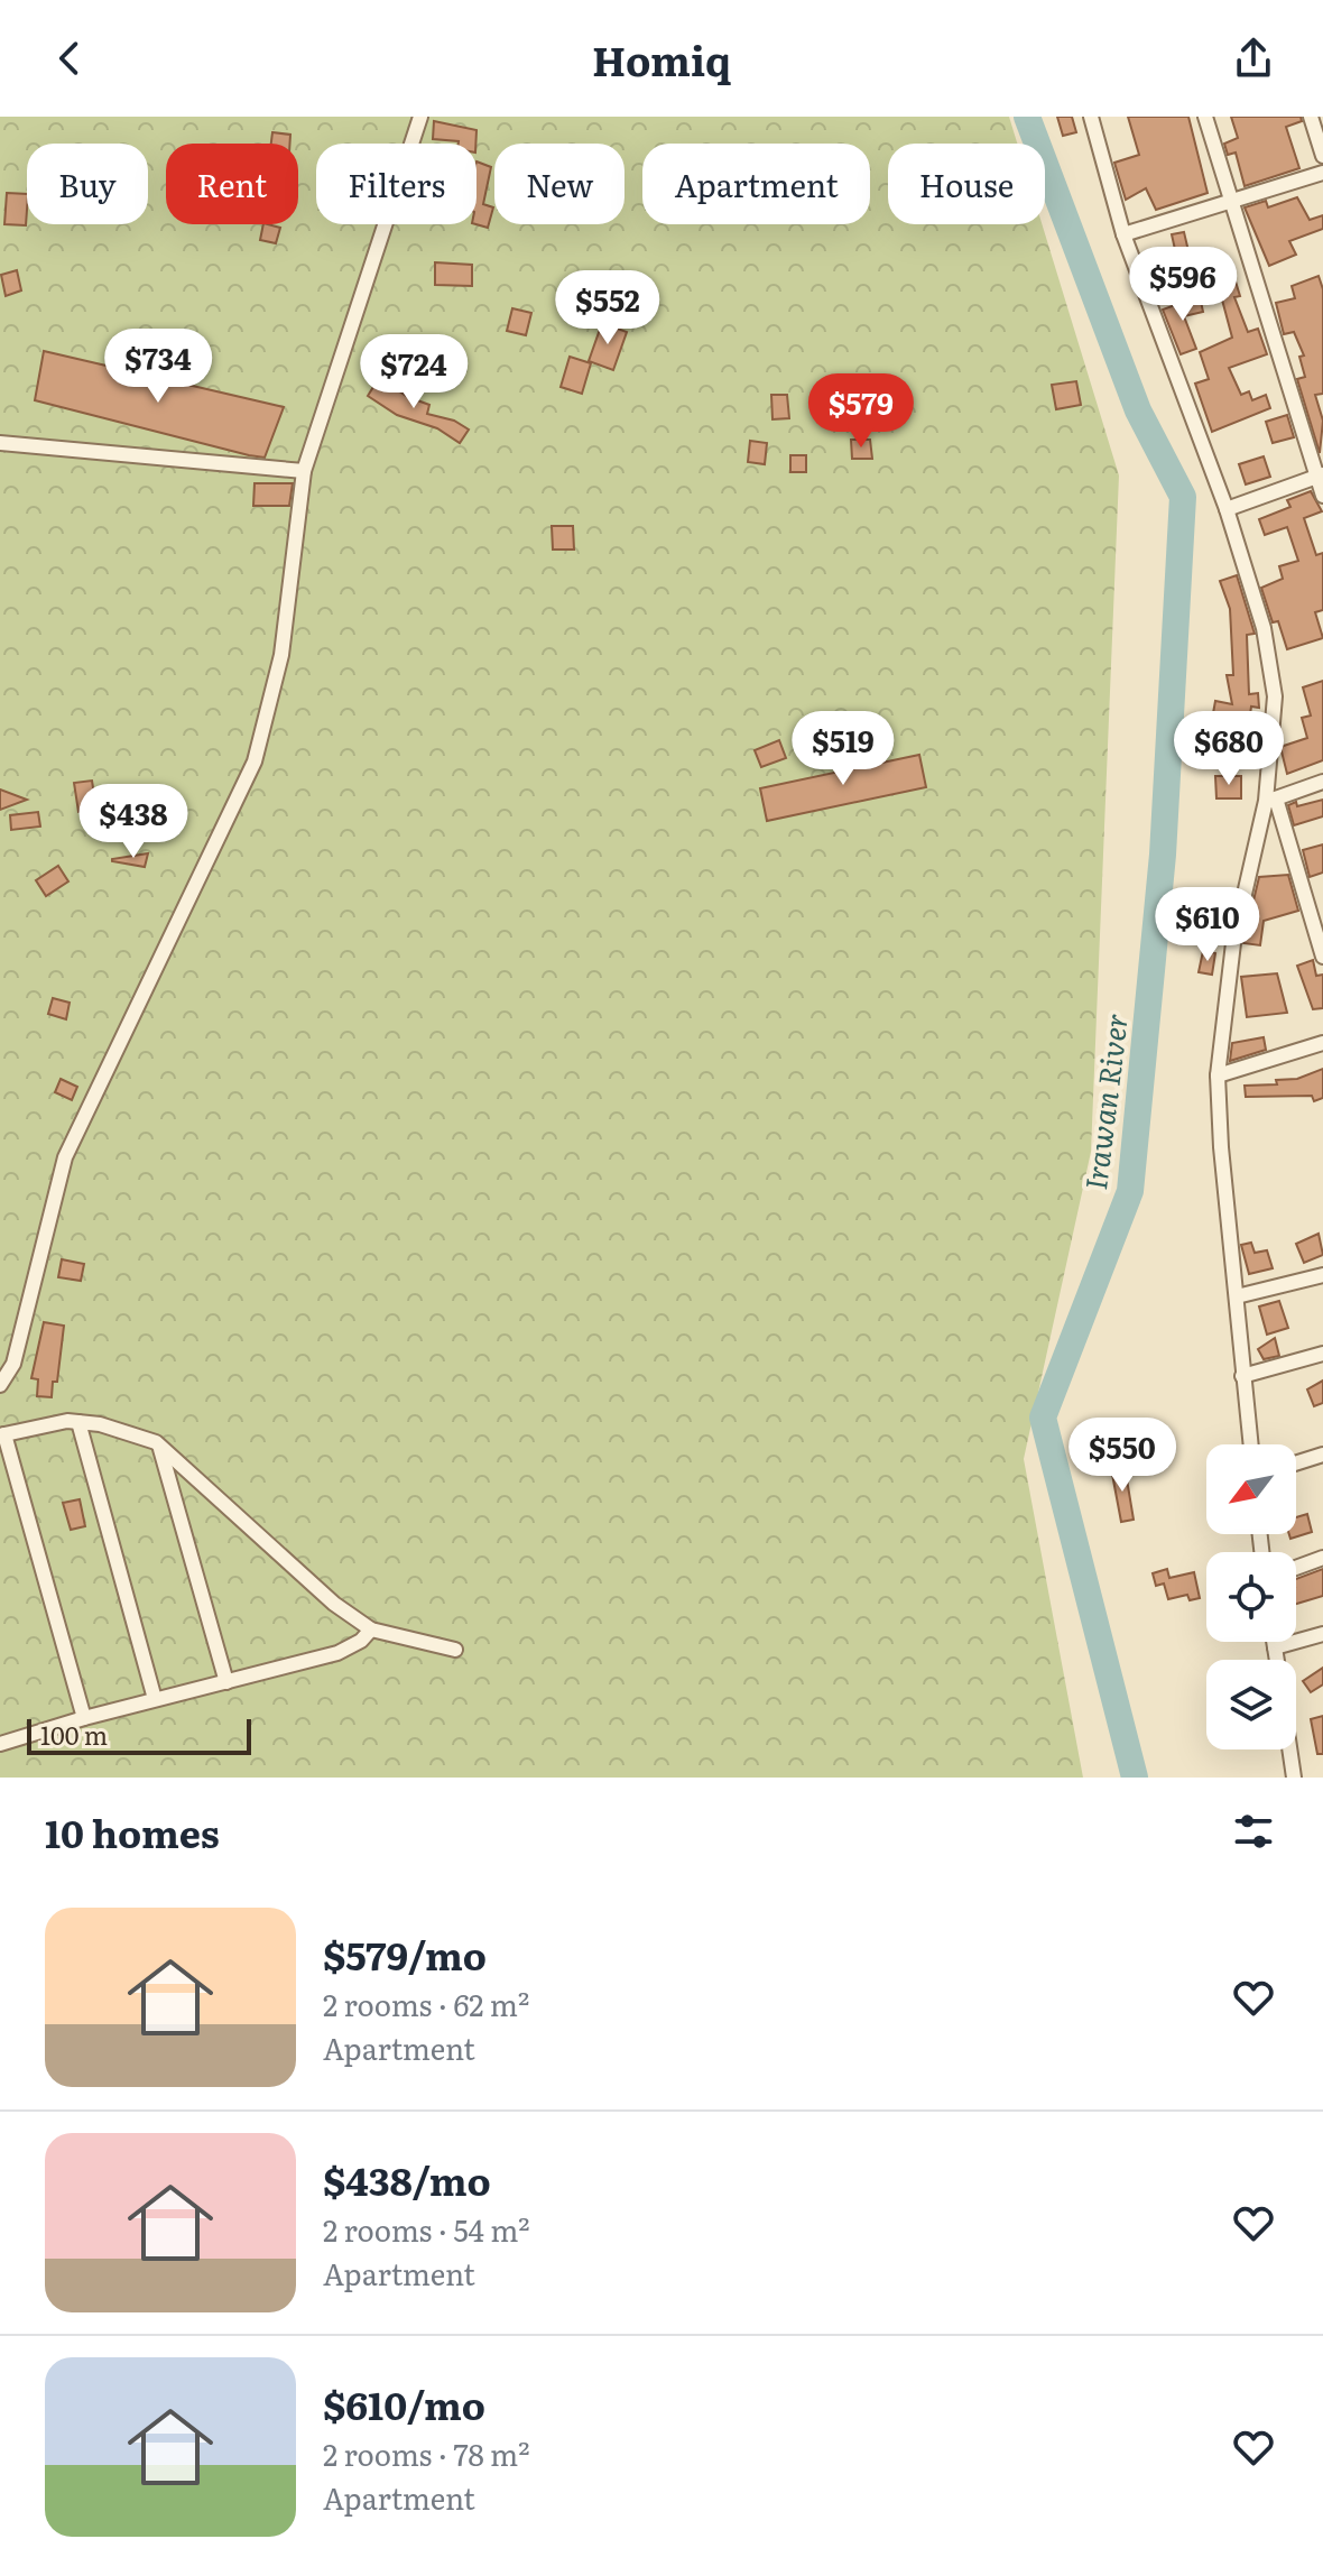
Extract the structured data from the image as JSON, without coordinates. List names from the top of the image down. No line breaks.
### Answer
{"water":["Irawan River"],"scale_bar":"100 m","north":"bottom left","page":{"header":"Homiq","chip":["Buy","Rent","Filters","New","Apartment","House"],"price":["$596","$552","$734","$724","$579","$519","$680","$438","$610","$550"],"scale":"100 m","heading":"10 homes","list":[{"name":"$579/mo","note":"2 rooms · 62 m² · Apartment"},{"name":"$438/mo","note":"2 rooms · 54 m² · Apartment"},{"name":"$610/mo","note":"2 rooms · 78 m² · Apartment"}]}}
